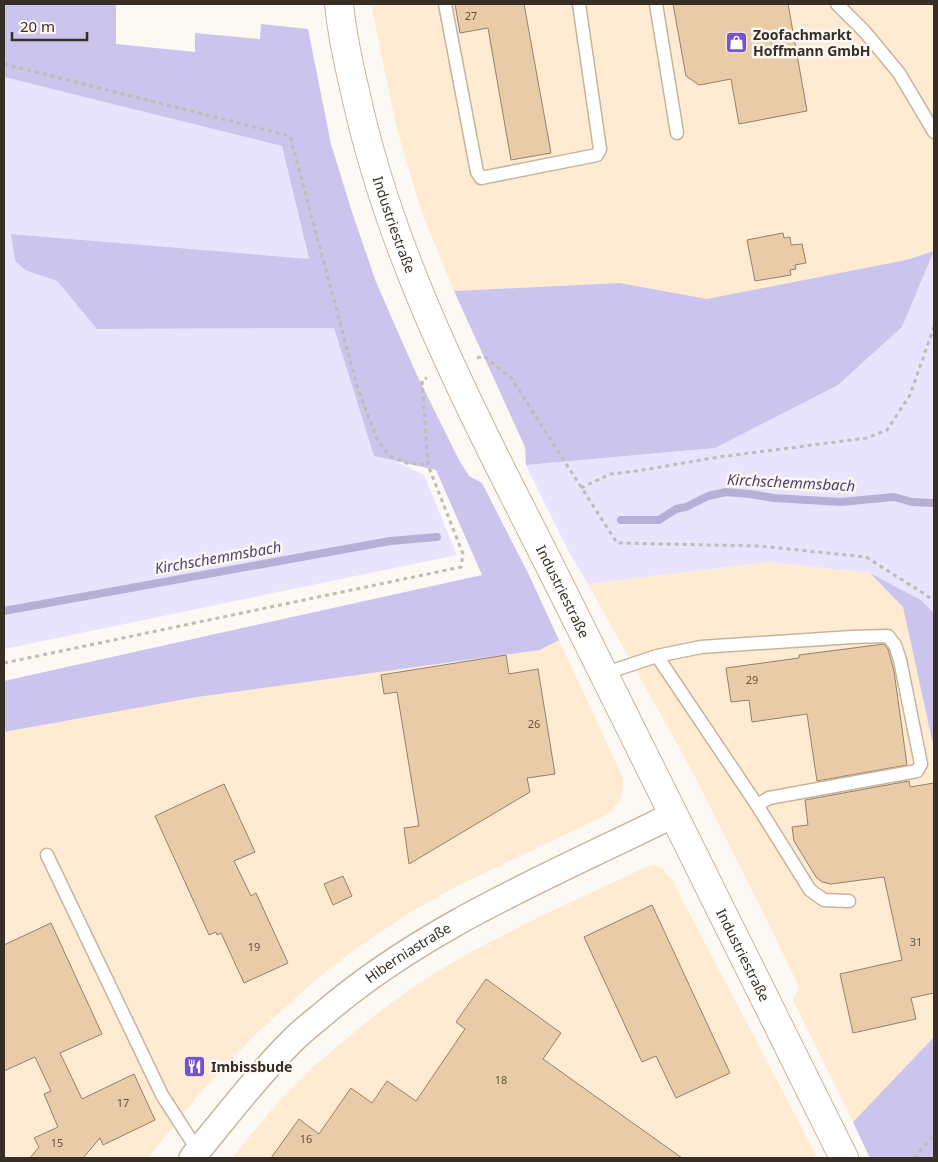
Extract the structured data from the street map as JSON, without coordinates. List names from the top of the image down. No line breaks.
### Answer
{"streets":{"street":["Industriestraße","Hiberniastraße"]},"crossings":[["Industriestraße","Hiberniastraße"]],"water":["Kirchschemmsbach"],"places":{"shop":["Zoofachmarkt Hoffmann GmbH"],"restaurant":["Imbissbude"]},"house_numbers":["27","29","26","31","19","18","17","16","15"],"scale_bar":"20 m"}
